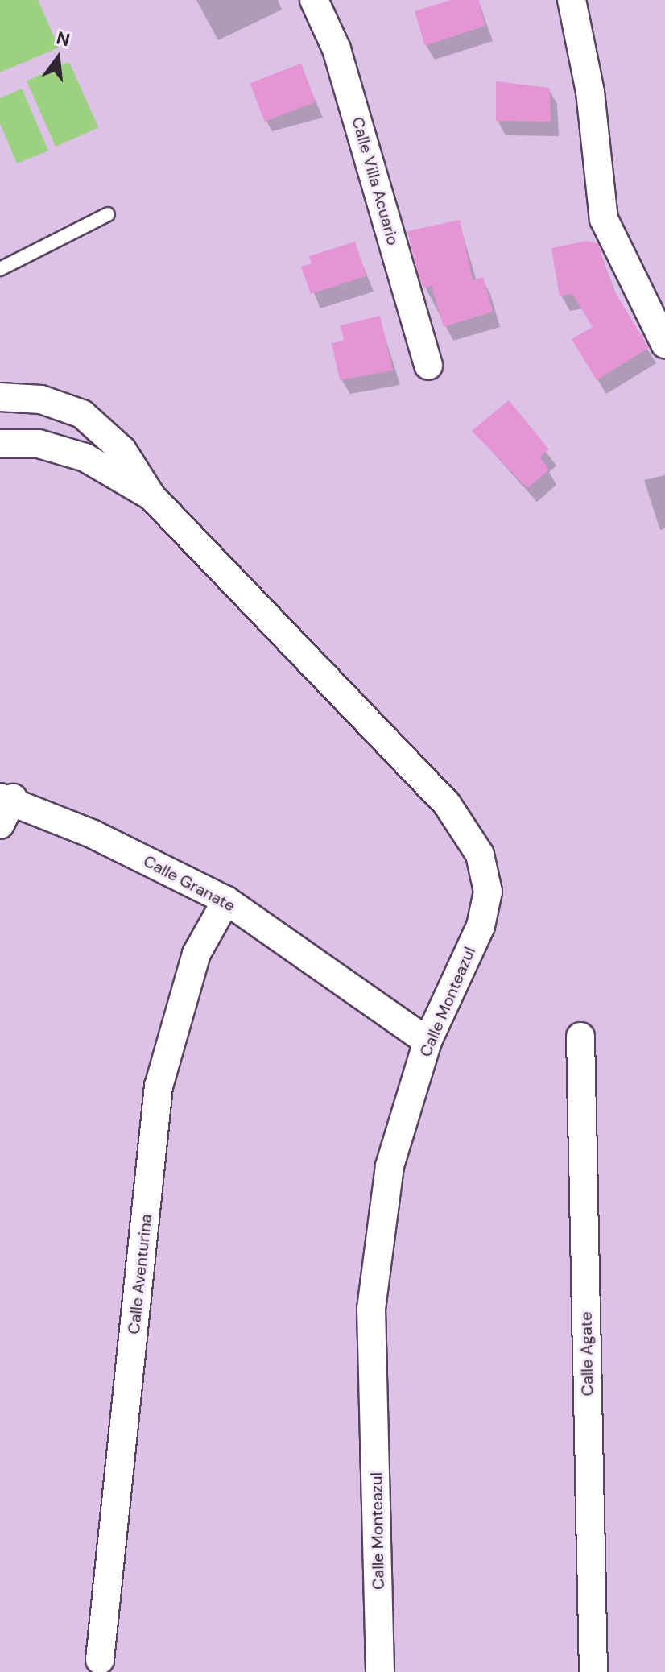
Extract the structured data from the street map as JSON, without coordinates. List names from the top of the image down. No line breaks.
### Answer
{"streets":{"street":["Calle Villa Acuario","Calle Granate","Calle Monteazul","Calle Aventurina","Calle Agate"]},"crossings":[["Calle Granate","Calle Monteazul"],["Calle Granate","Calle Aventurina"]],"north":"top"}
